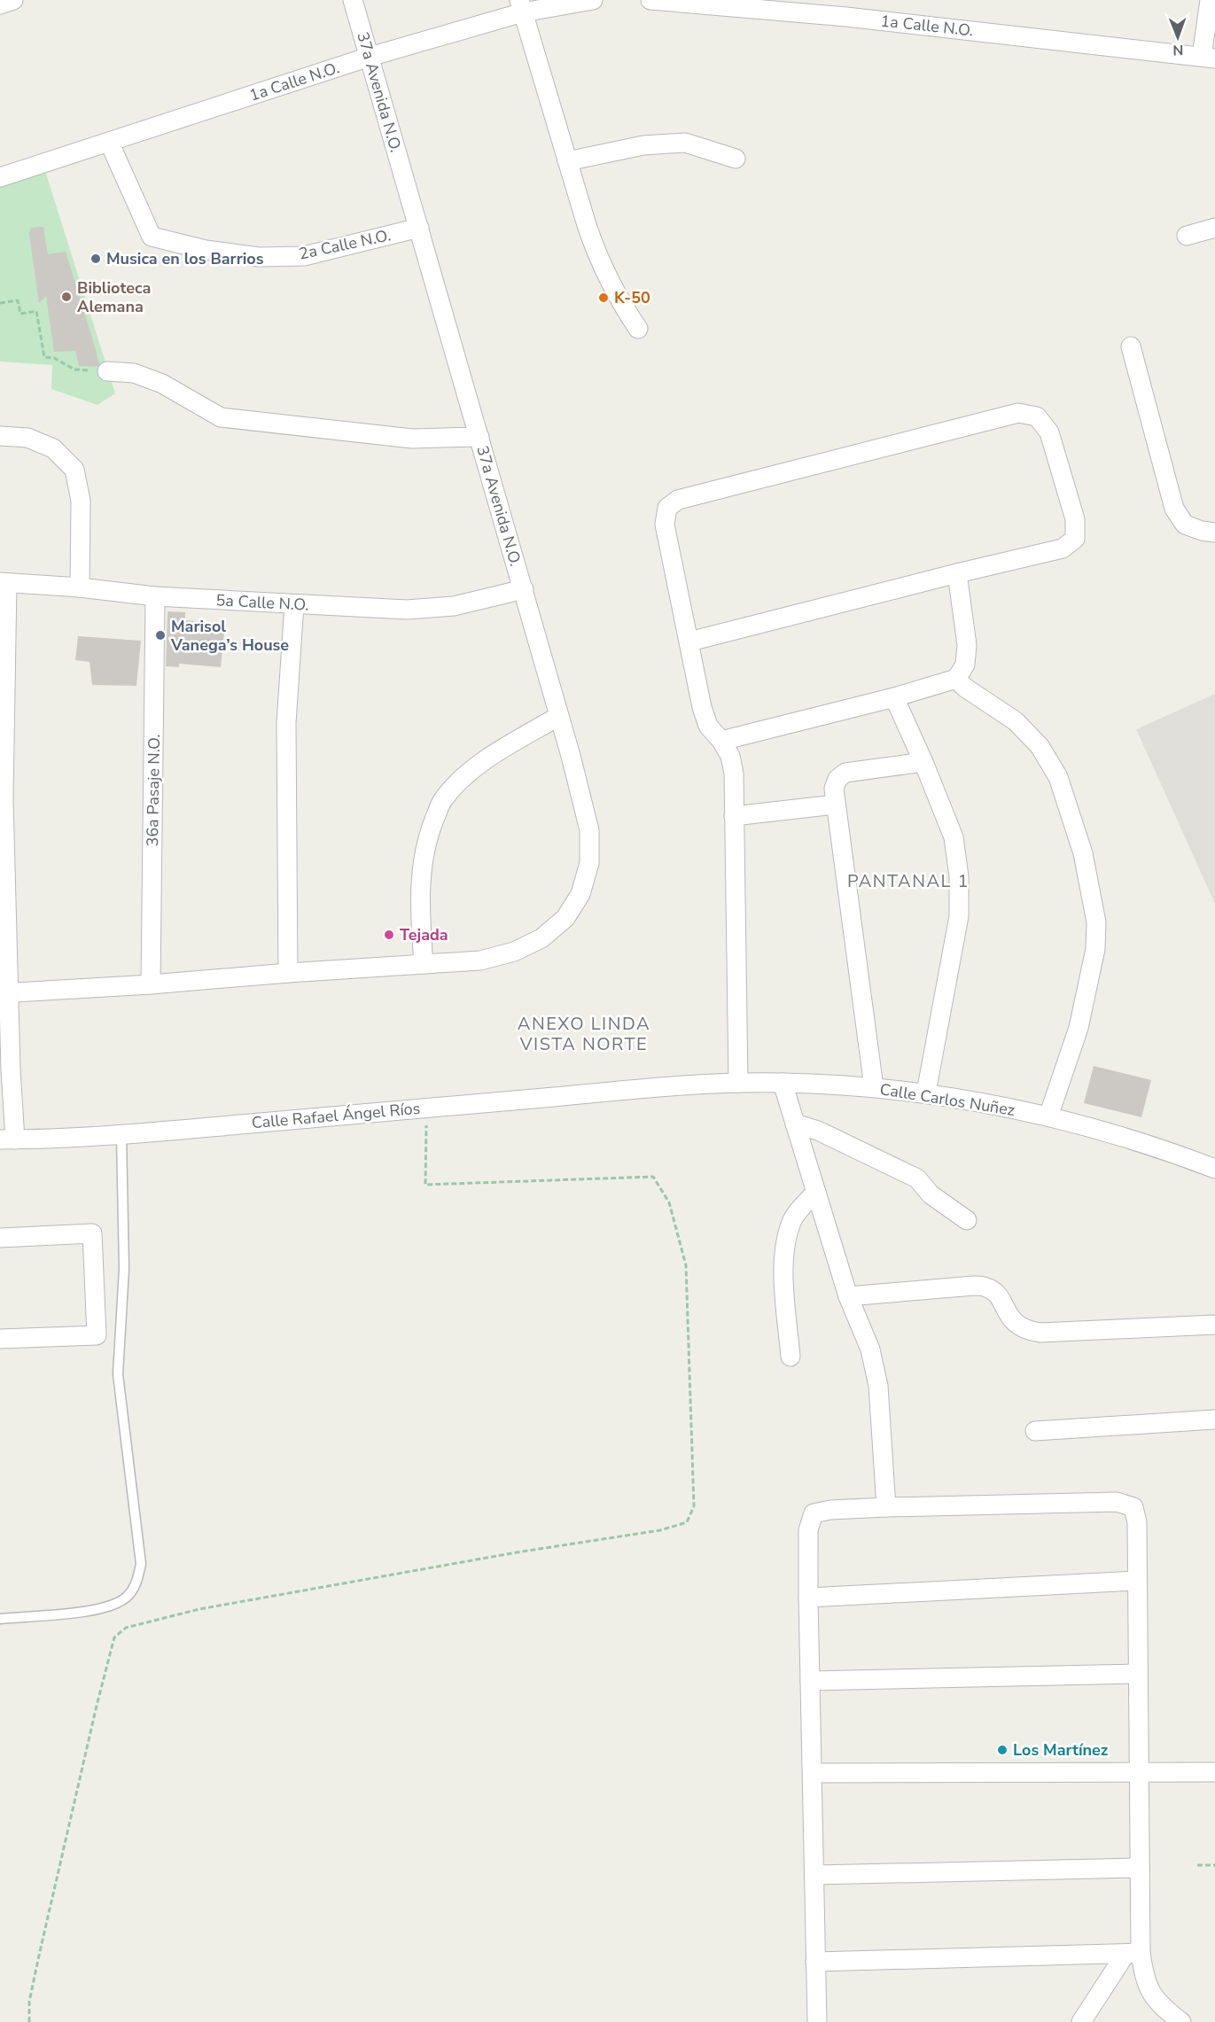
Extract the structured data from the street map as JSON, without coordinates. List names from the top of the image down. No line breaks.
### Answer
{"streets":{"street":["1a Calle N.O.","37a Avenida N.O.","2a Calle N.O.","5a Calle N.O.","36a Pasaje N.O.","Calle Carlos Nuñez","Calle Rafael Ángel Ríos"]},"crossings":[["1a Calle N.O.","37a Avenida N.O."],["1a Calle N.O.","2a Calle N.O."],["37a Avenida N.O.","2a Calle N.O."],["37a Avenida N.O.","5a Calle N.O."],["37a Avenida N.O.","36a Pasaje N.O."],["5a Calle N.O.","36a Pasaje N.O."],["Calle Carlos Nuñez","Calle Rafael Ángel Ríos"]],"districts":["PANTANAL 1","ANEXO LINDA VISTA NORTE"],"places":["Musica en los Barrios","Biblioteca Alemana","K-50","Marisol Vanega’s House","Tejada","Los Martínez"],"north":"bottom"}
